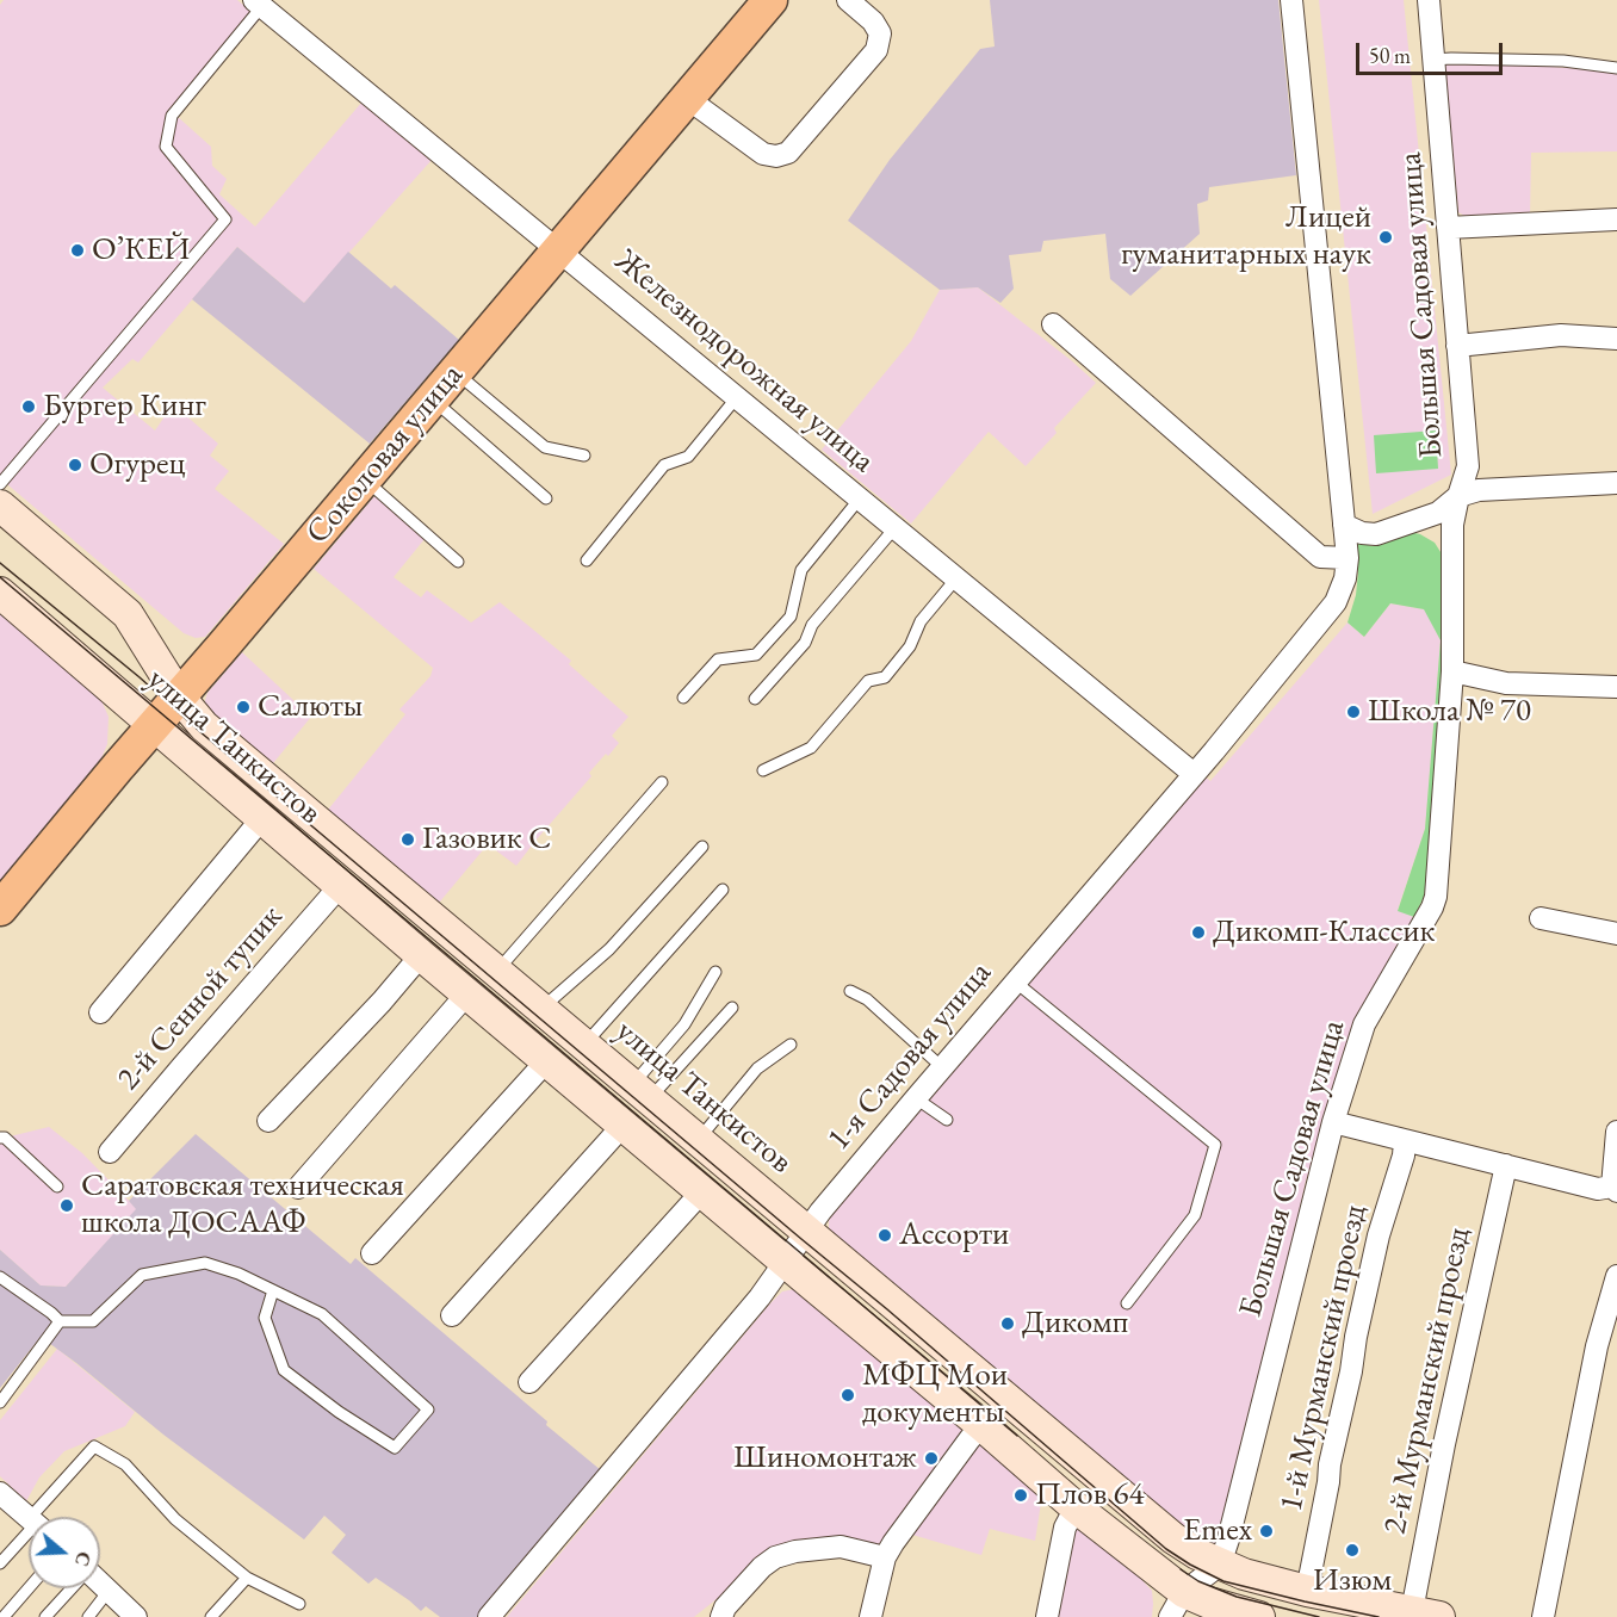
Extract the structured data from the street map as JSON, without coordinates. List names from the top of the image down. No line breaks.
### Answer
{"streets":{"main road":["Соколовая улица","улица Танкистов"],"street":["Большая Садовая улица","Железнодорожная улица","2-й Сенной тупик","1-я Садовая улица","1-й Мурманский проезд","2-й Мурманский проезд"]},"crossings":[["Большая Садовая улица","улица Танкистов"],["Железнодорожная улица","Соколовая улица"],["Железнодорожная улица","1-я Садовая улица"],["Соколовая улица","улица Танкистов"],["улица Танкистов","2-й Сенной тупик"],["улица Танкистов","1-я Садовая улица"],["улица Танкистов","1-й Мурманский проезд"],["улица Танкистов","2-й Мурманский проезд"]],"places":["Лицей гуманитарных наук","О’КЕЙ","Бургер Кинг","Огурец","Салюты","Школа № 70","Газовик С","Дикомп-Классик","Саратовская техническая школа ДОСААФ","Ассорти","Дикомп","МФЦ Мои документы","Шиномонтаж","Плов 64","Emex","Изюм"],"scale_bar":"50 m","north":"right"}
